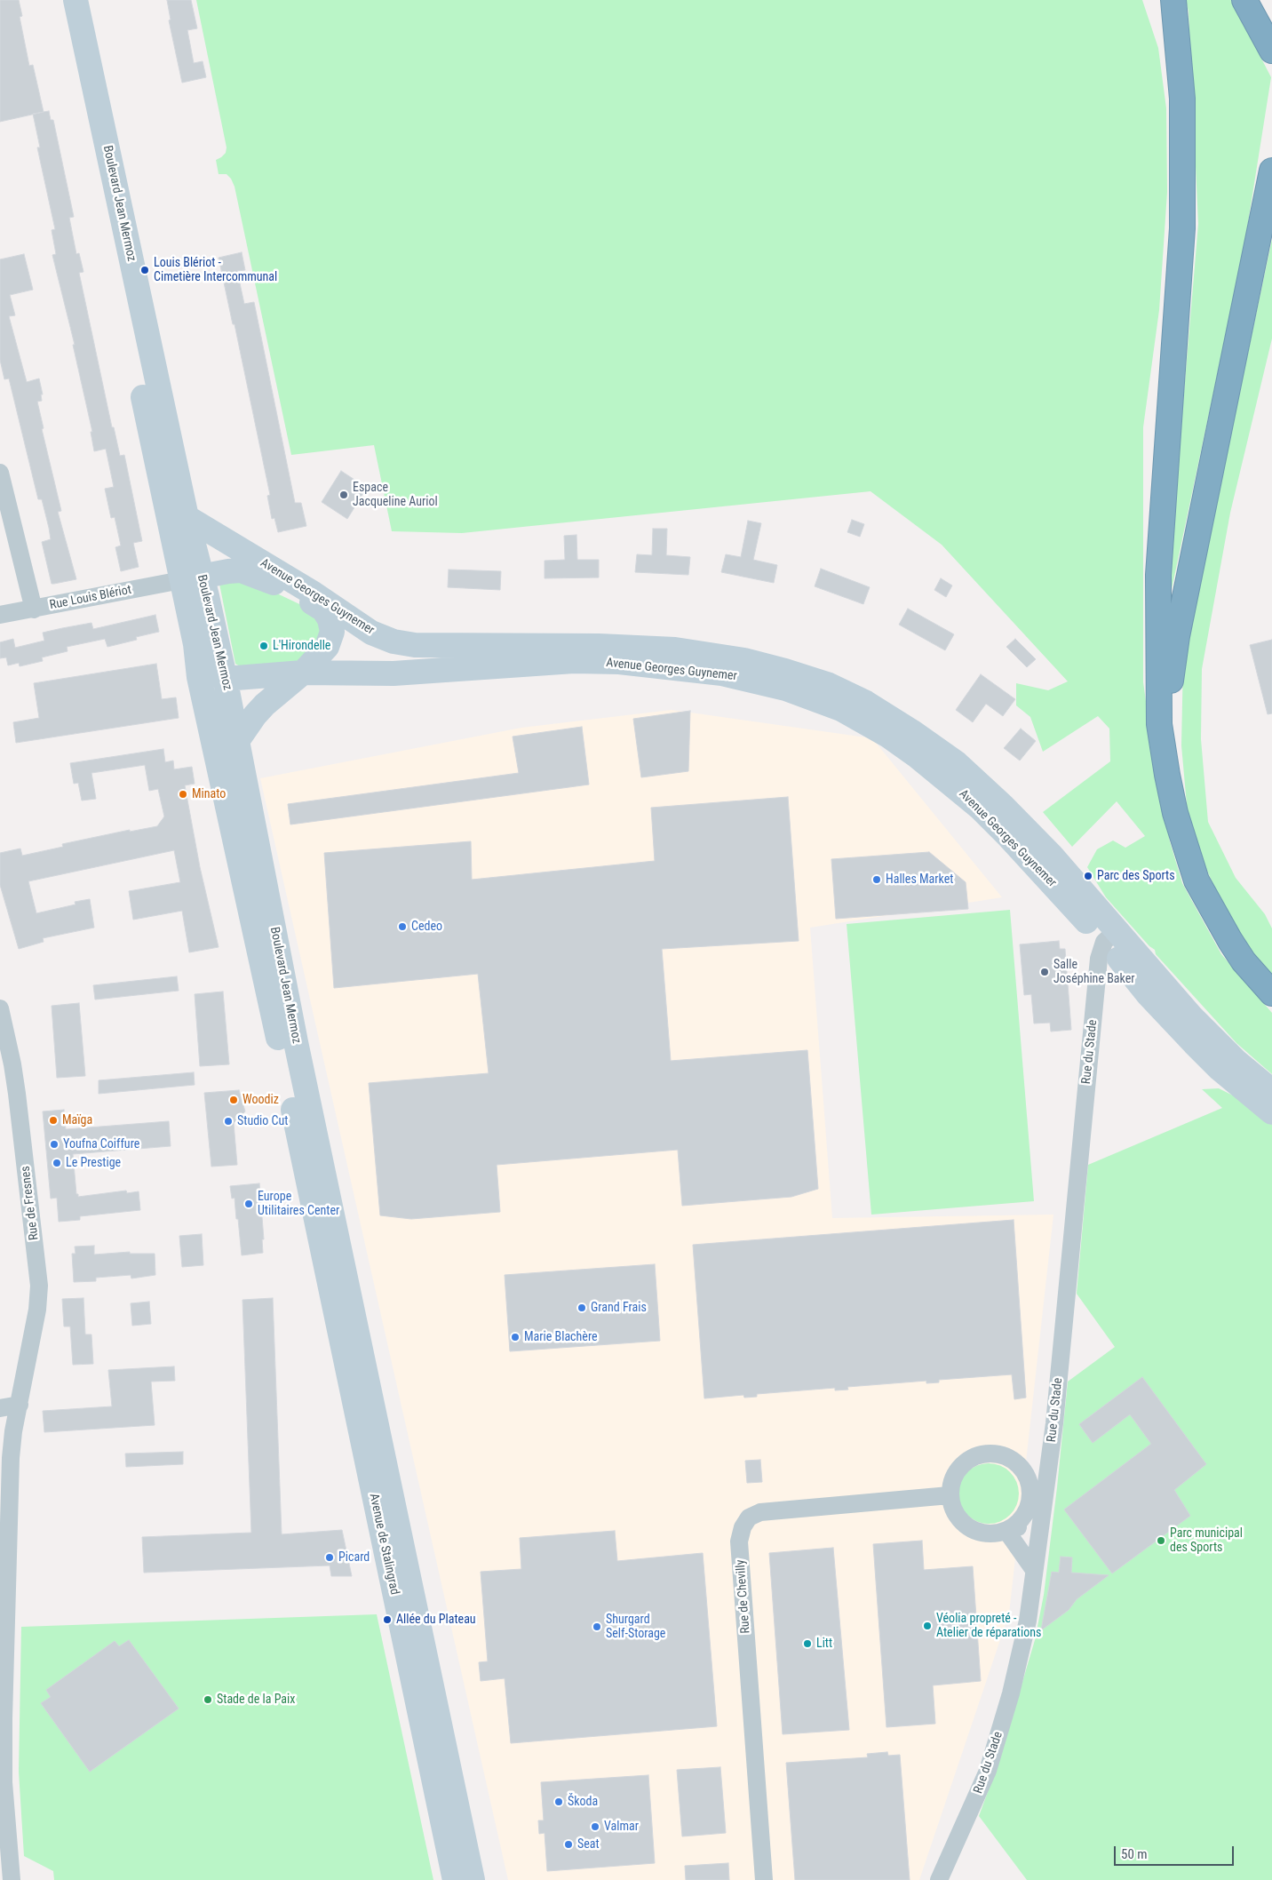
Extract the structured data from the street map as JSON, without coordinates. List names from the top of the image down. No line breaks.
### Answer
{"streets":{"main road":["Boulevard Jean Mermoz","Avenue Georges Guynemer","Avenue de Stalingrad"],"street":["Rue Louis Blériot","Rue du Stade","Rue de Fresnes","Rue de Chevilly"]},"crossings":[["Boulevard Jean Mermoz","Avenue Georges Guynemer"],["Boulevard Jean Mermoz","Rue Louis Blériot"],["Boulevard Jean Mermoz","Avenue de Stalingrad"],["Avenue Georges Guynemer","Rue du Stade"]],"places":["Louis Blériot - Cimetière Intercommunal","Espace Jacqueline Auriol","L'Hirondelle","Minato","Parc des Sports","Halles Market","Cedeo","Salle Joséphine Baker","Woodiz","Maïga","Studio Cut","Youfna Coiffure","Le Prestige","Europe Utilitaires Center","Grand Frais","Marie Blachère","Parc municipal des Sports","Picard","Allée du Plateau","Véolia propreté - Atelier de réparations","Shurgard Self-Storage","Litt","Stade de la Paix","Škoda","Valmar","Seat"],"scale_bar":"50 m"}
